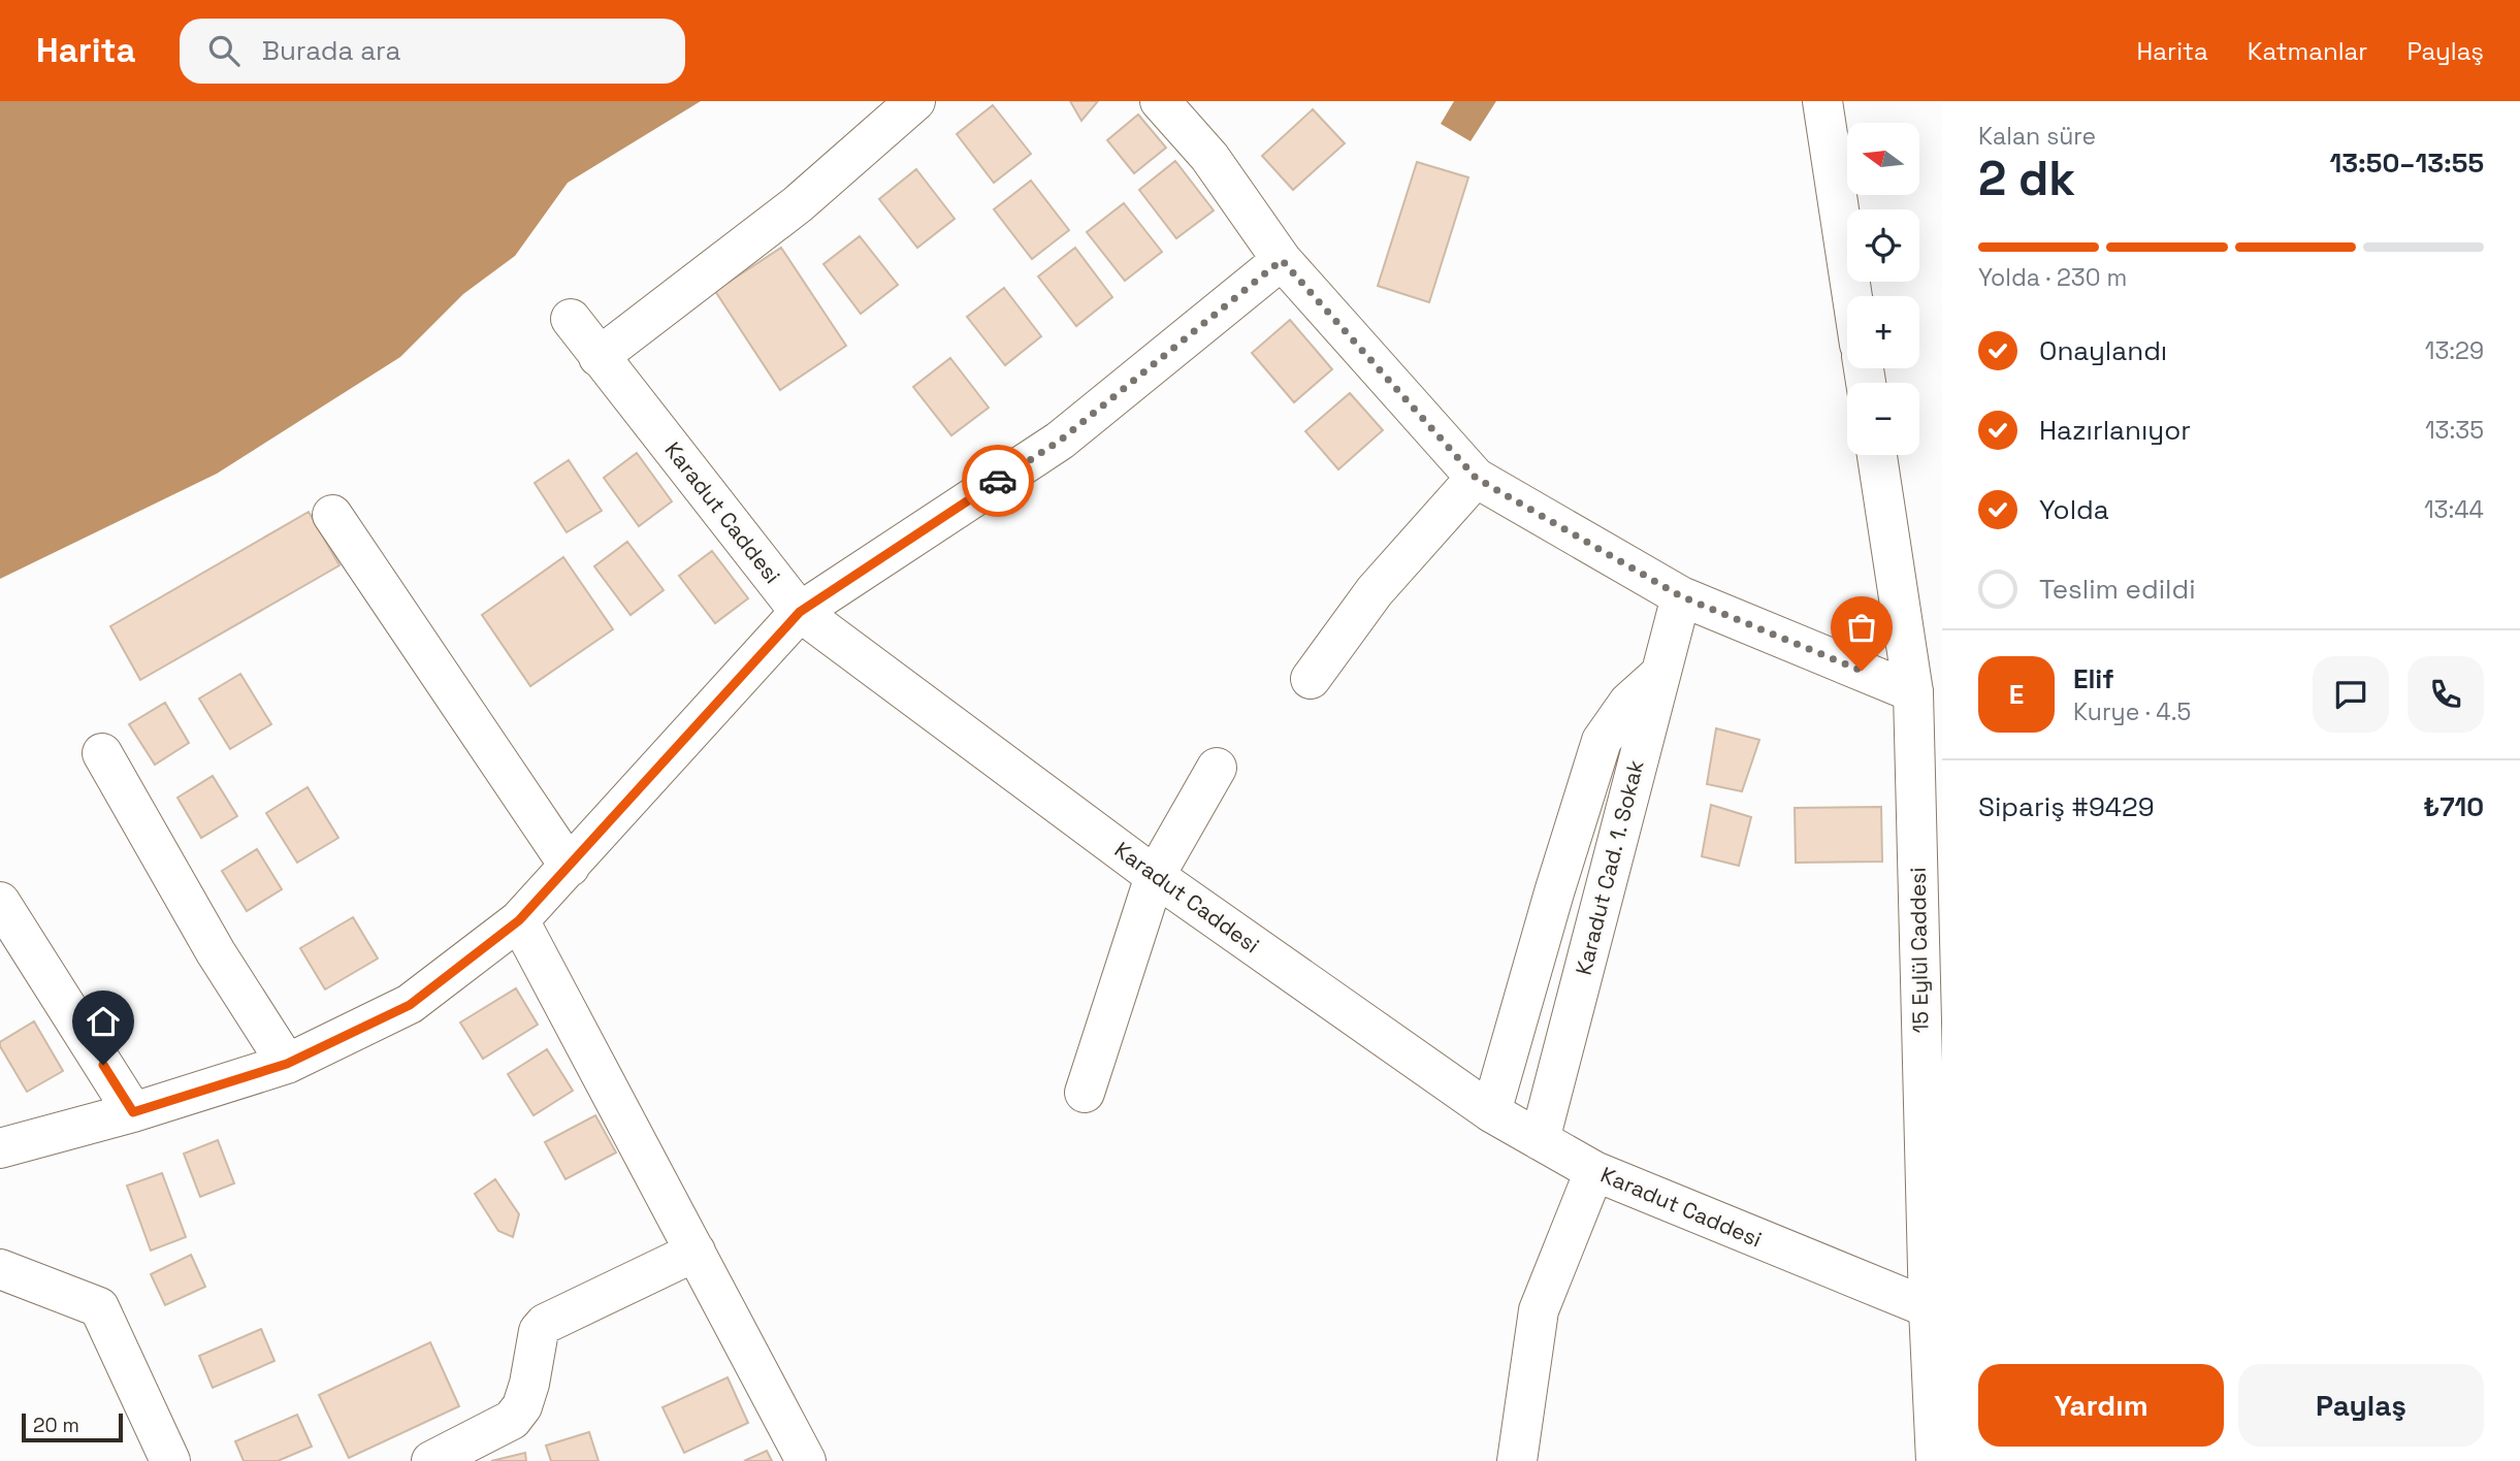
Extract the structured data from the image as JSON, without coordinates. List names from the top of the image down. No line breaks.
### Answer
{"streets":{"street":["Karadut Caddesi","Karadut Cad. 1. Sokak","15 Eylül Caddesi"]},"crossings":[["Karadut Caddesi","Karadut Cad. 1. Sokak"],["Karadut Caddesi","15 Eylül Caddesi"]],"scale_bar":"20 m","north":"left","page":{"header":"Harita","search":"Burada ara","nav":["Harita","Katmanlar","Paylaş"],"heading":["2 dk","Kalan süre","13:50–13:55"],"panel":["Elif","Kurye · 4.5","Sipariş #9429","₺710"],"map_buttons":["+","−"],"bar":"Yolda · 230 m","list":[["Onaylandı","13:29"],["Hazırlanıyor","13:35"],["Yolda","13:44"],"Teslim edildi"],"round":"E","buttons":["Yardım","Paylaş"],"scale":"20 m"}}
